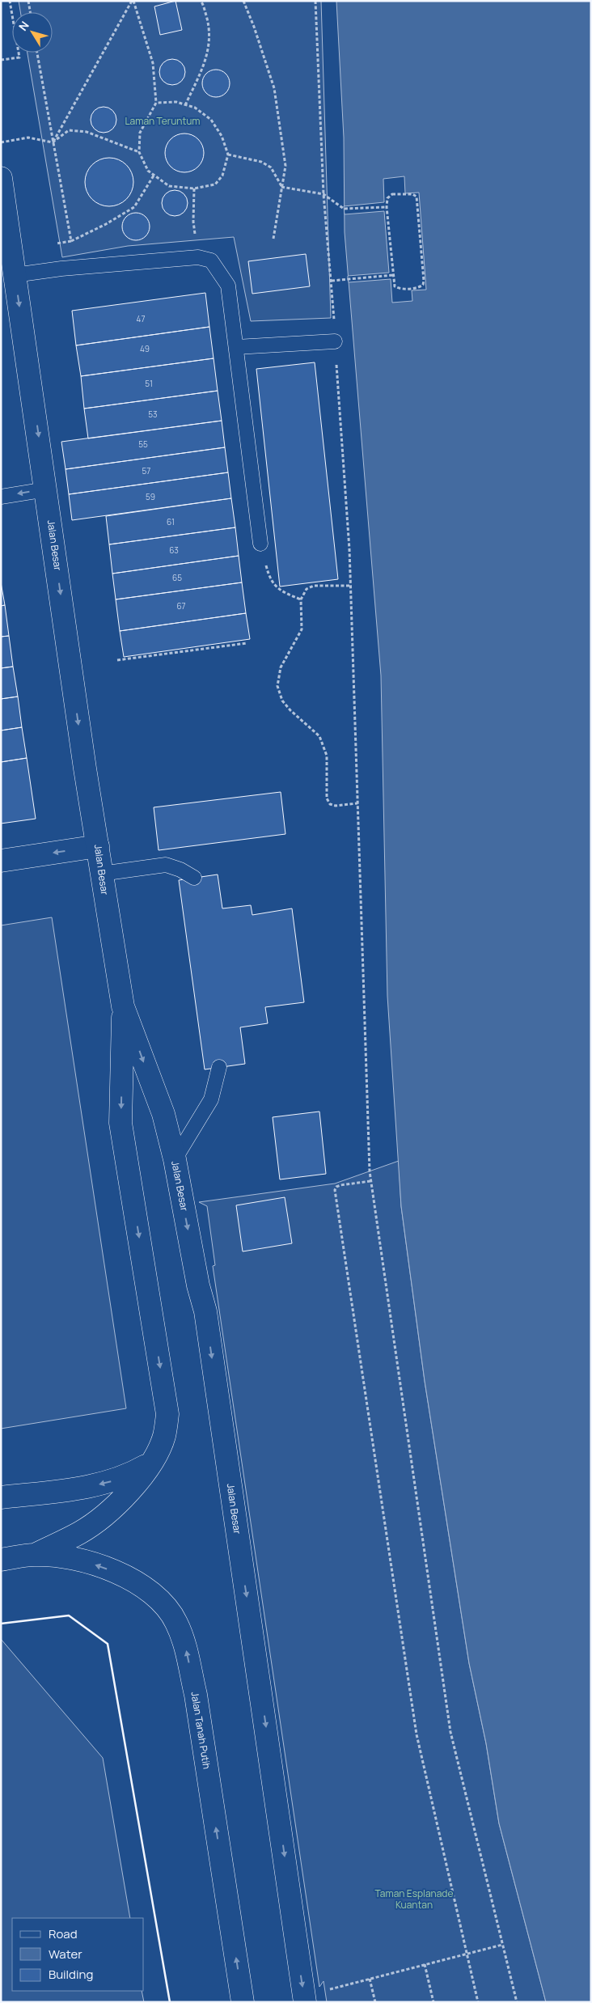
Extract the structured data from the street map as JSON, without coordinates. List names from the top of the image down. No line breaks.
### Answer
{"streets":{"main road":["Jalan Besar","Jalan Tanah Putih"]},"one_way":["Jalan Besar","Jalan Tanah Putih"],"parks":["Laman Teruntum","Taman Esplanade Kuantan"],"house_numbers":["47","49","51","53","55","57","59","61","63","65","67"],"legend":["Road","Water","Building"],"north":"top left"}
